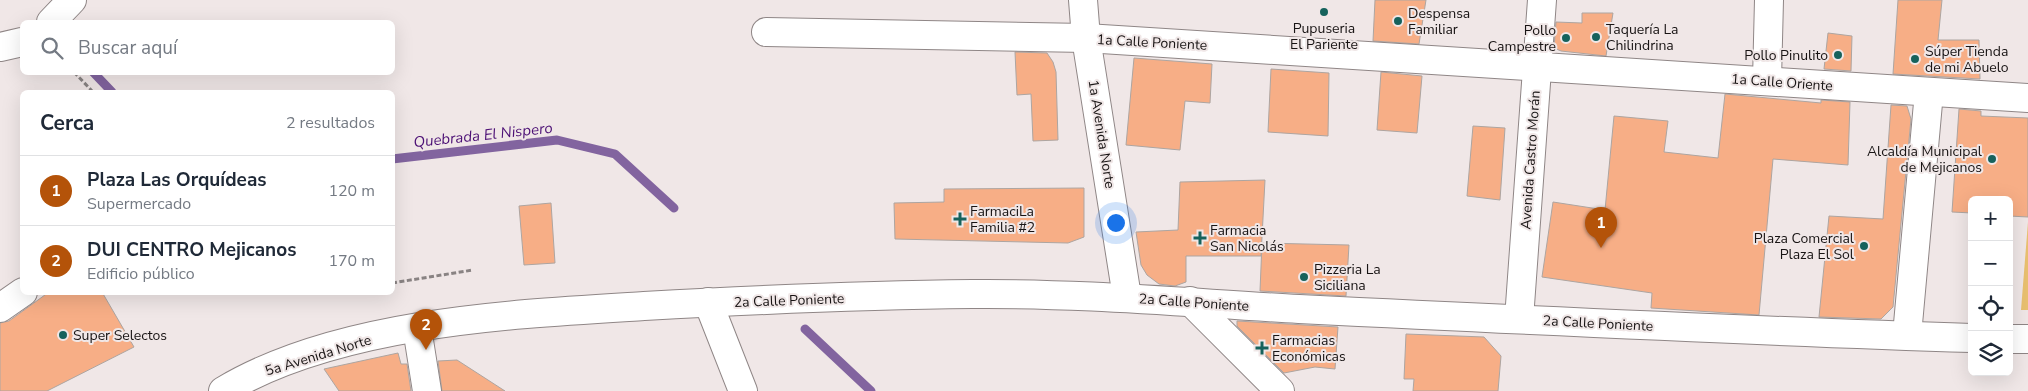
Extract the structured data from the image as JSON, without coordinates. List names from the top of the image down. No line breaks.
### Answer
{"streets":{"main road":["1a Calle Poniente","1a Calle Oriente","1a Avenida Norte","Avenida Castro Morán","2a Calle Poniente","5a Avenida Norte"]},"crossings":[["1a Calle Poniente","1a Calle Oriente"],["1a Calle Poniente","1a Avenida Norte"],["1a Calle Poniente","Avenida Castro Morán"],["1a Calle Oriente","Avenida Castro Morán"],["1a Avenida Norte","2a Calle Poniente"],["Avenida Castro Morán","2a Calle Poniente"],["2a Calle Poniente","5a Avenida Norte"]],"water":["Quebrada El Nispero"],"places":{"other":["Pupuseria El Pariente","Despensa Familiar","Taquería La Chilindrina","Pollo Campestre","Pollo Pinulito","Súper Tienda de mi Abuelo","Alcaldía Municipal de Mejicanos","Plaza Comercial Plaza El Sol","Pizzeria La Siciliana","Super Selectos"],"health":["FarmaciLa Familia #2","Farmacia San Nicolás","Farmacias Económicas"]},"page":{"search":"Buscar aquí","heading":["Cerca","2 resultados"],"list":[{"mark":"1","name":"Plaza Las Orquídeas","note":"Supermercado","value":"120 m"},{"mark":"2","name":"DUI CENTRO Mejicanos","note":"Edificio público","value":"170 m"}],"map_buttons":["+","−"],"pins":["1","2"]}}
